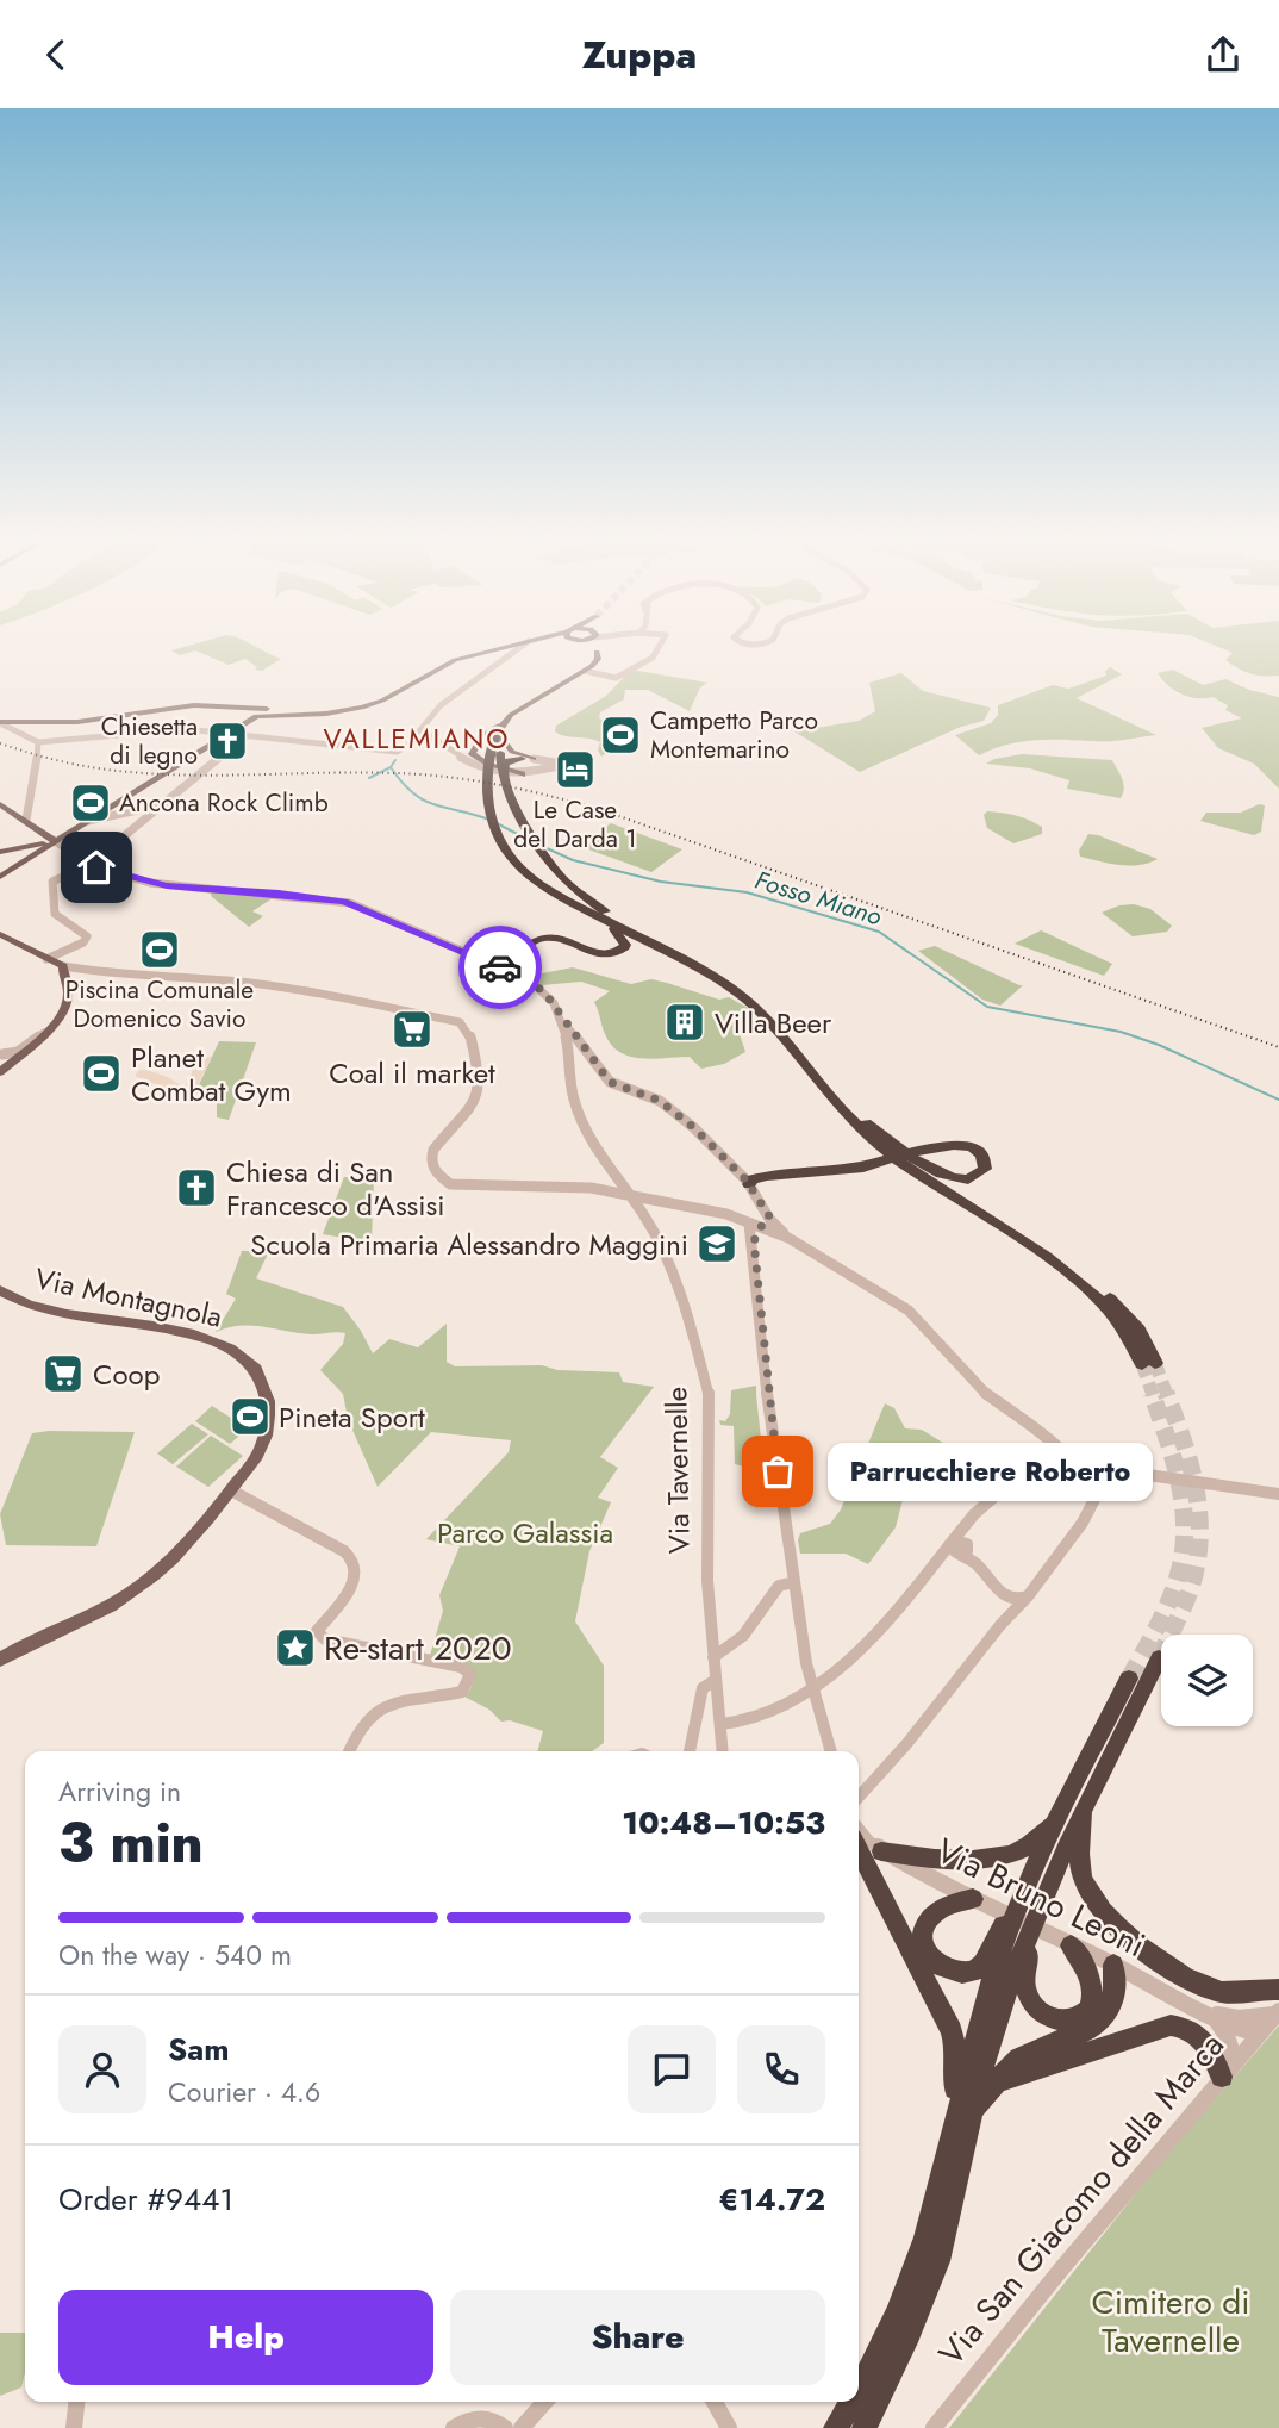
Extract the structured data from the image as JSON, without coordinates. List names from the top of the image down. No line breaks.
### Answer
{"streets":{"main road":["Via Montagnola"],"street":["Via Tavernelle","Via Bruno Leoni","Via San Giacomo della Marca"]},"crossings":[["Via Bruno Leoni","Via San Giacomo della Marca"]],"districts":["VALLEMIANO"],"water":["Fosso Miano"],"parks":["Parco Galassia","Cimitero di Tavernelle"],"places":{"sports":["Campetto Parco Montemarino","Ancona Rock Climb","Piscina Comunale Domenico Savio","Planet Combat Gym","Pineta Sport"],"church":["Chiesetta di legno","Chiesa di San Francesco d'Assisi"],"hotel":["Le Case del Darda 1"],"building":["Villa Beer"],"supermarket":["Coal il market","Coop"],"school or university":["Scuola Primaria Alessandro Maggini"],"other":["Parrucchiere Roberto"],"place":["Re-start 2020"]},"page":{"header":"Zuppa","bubble":"Parrucchiere Roberto","heading":["3 min","Arriving in","10:48–10:53"],"panel":["Sam","Courier · 4.6","Order #9441","€14.72"],"bar":"On the way · 540 m","buttons":["Help","Share"]}}
